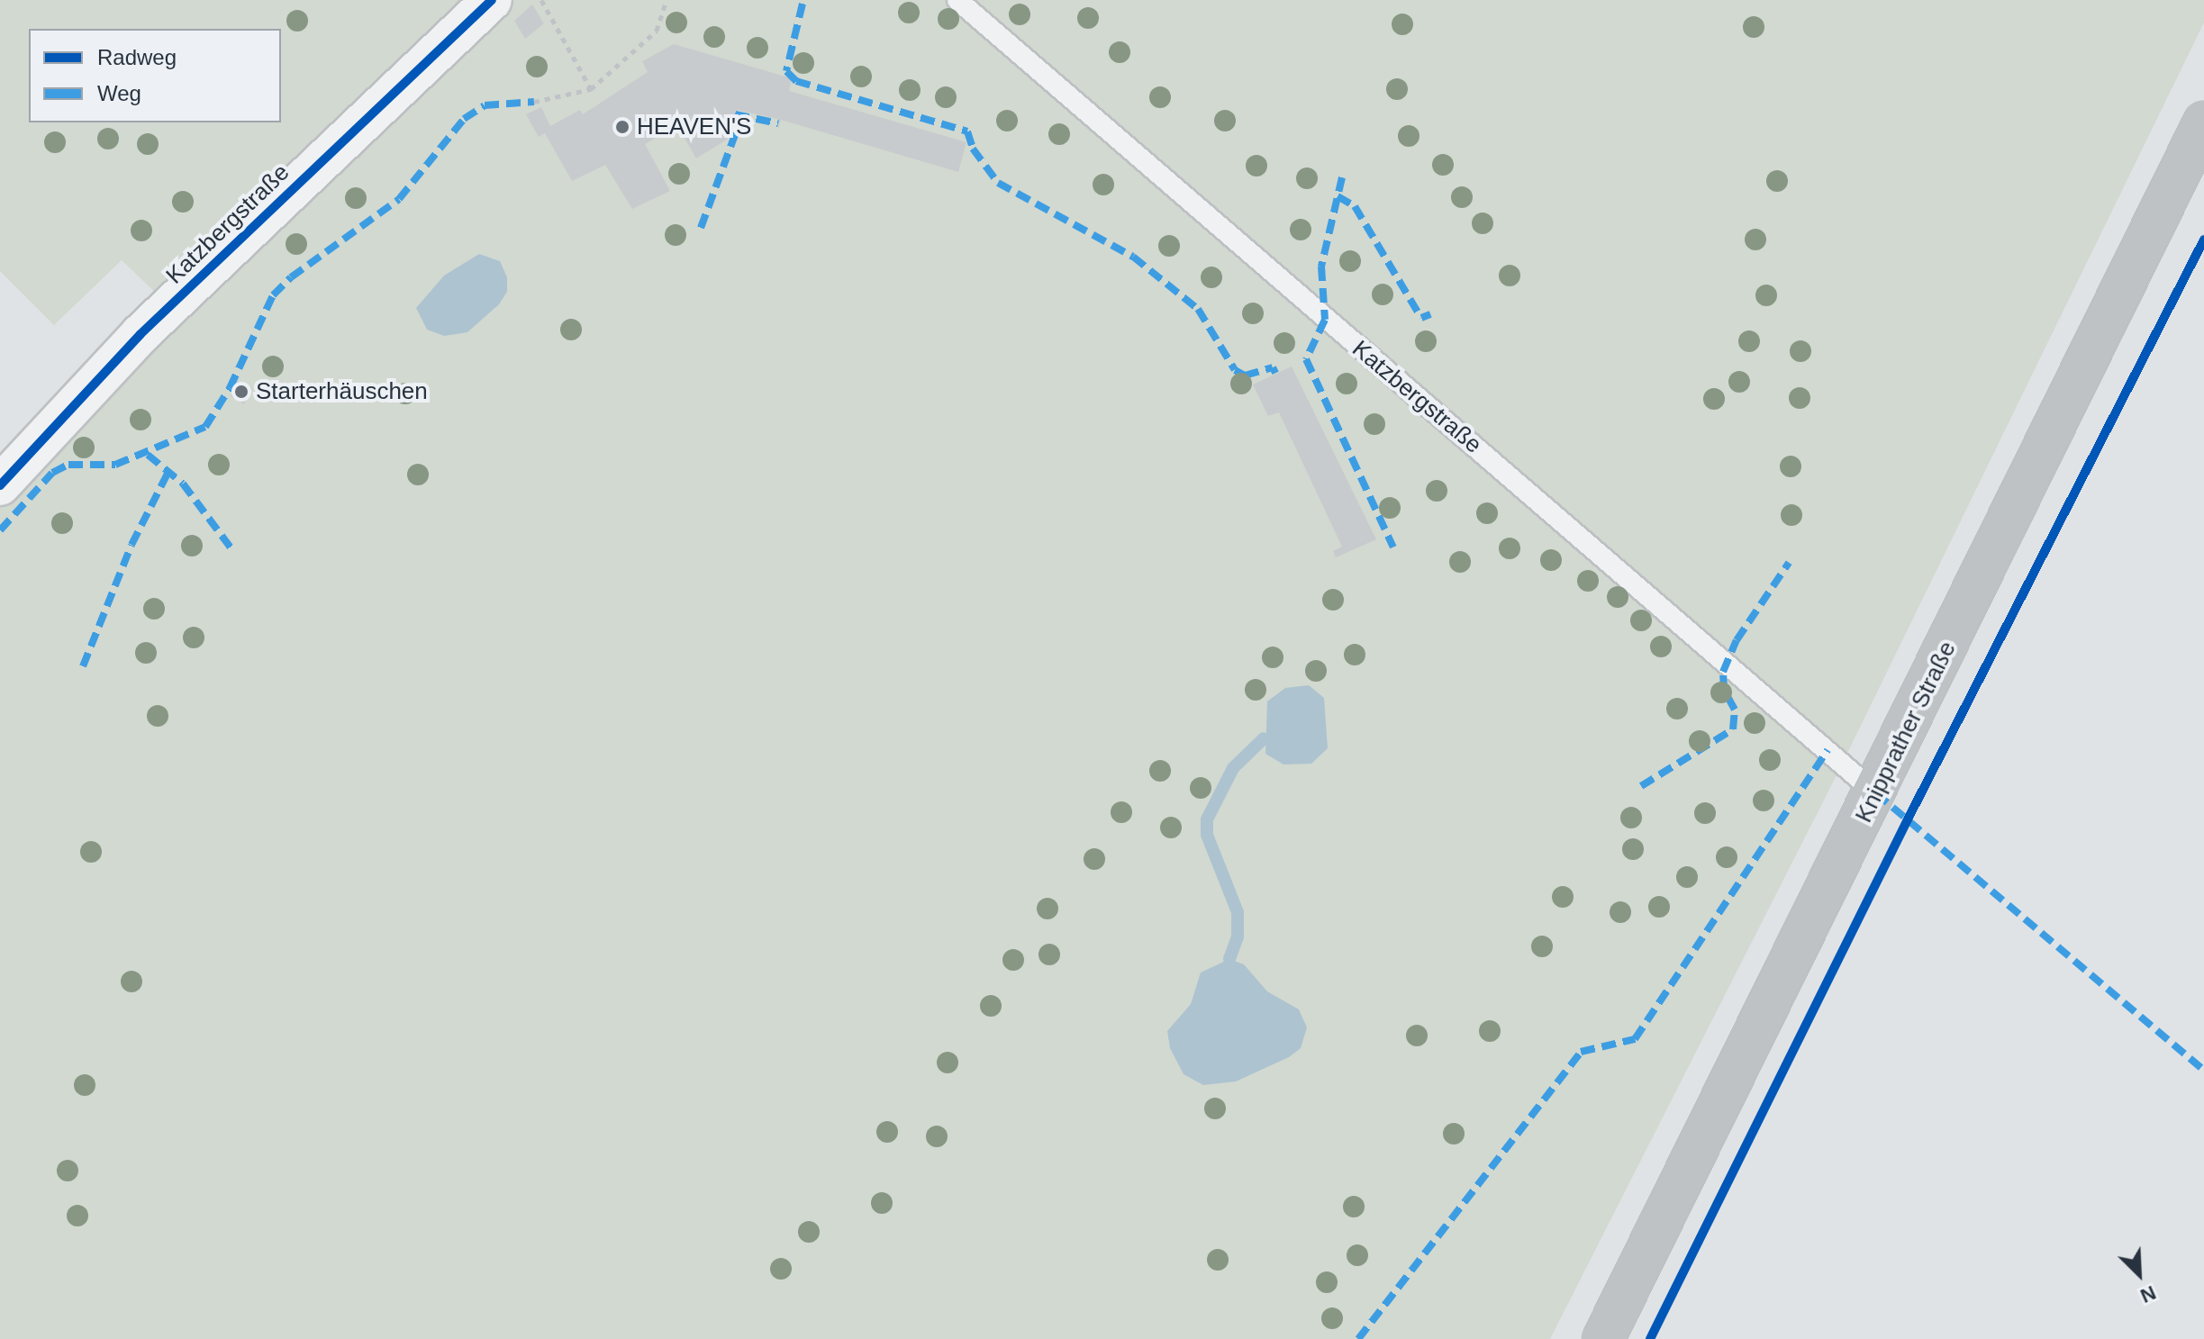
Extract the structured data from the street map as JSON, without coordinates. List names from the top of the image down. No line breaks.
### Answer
{"streets":{"main road":["Knipprather Straße"],"street":["Katzbergstraße"]},"crossings":[["Katzbergstraße","Knipprather Straße"]],"places":["HEAVEN'S","Starterhäuschen"],"legend":["Radweg","Weg"],"north":"bottom right"}
